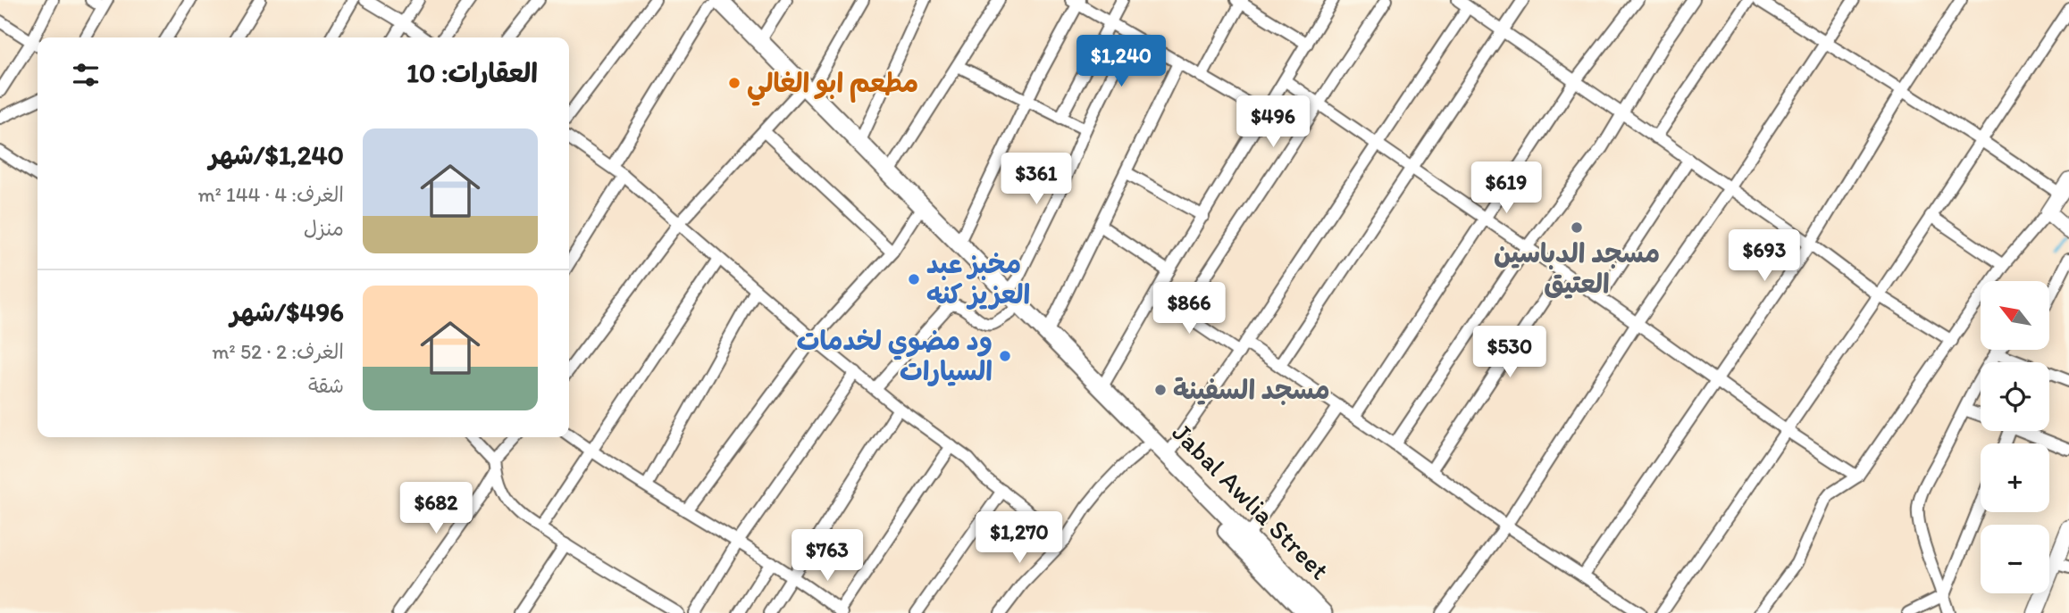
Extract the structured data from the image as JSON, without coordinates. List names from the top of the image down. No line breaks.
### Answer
{"streets":{"main road":["Jabal Awlia Street"]},"places":["مطعم ابو الغالي","مسجد الدباسين العتيق","مخبز عبد العزيز كنه","ود مضوي لخدمات السيارات","مسجد السفينة"],"north":"top left","page":{"price":["$1,240","$496","$361","$619","$693","$866","$530","$682","$1,270","$763"],"heading":"العقارات: 10","list":[{"name":"$1,240/شهر","note":"الغرف: 4 · 144 m² · منزل"},{"name":"$496/شهر","note":"الغرف: 2 · 52 m² · شقة"}],"map_buttons":["+","−"]}}
